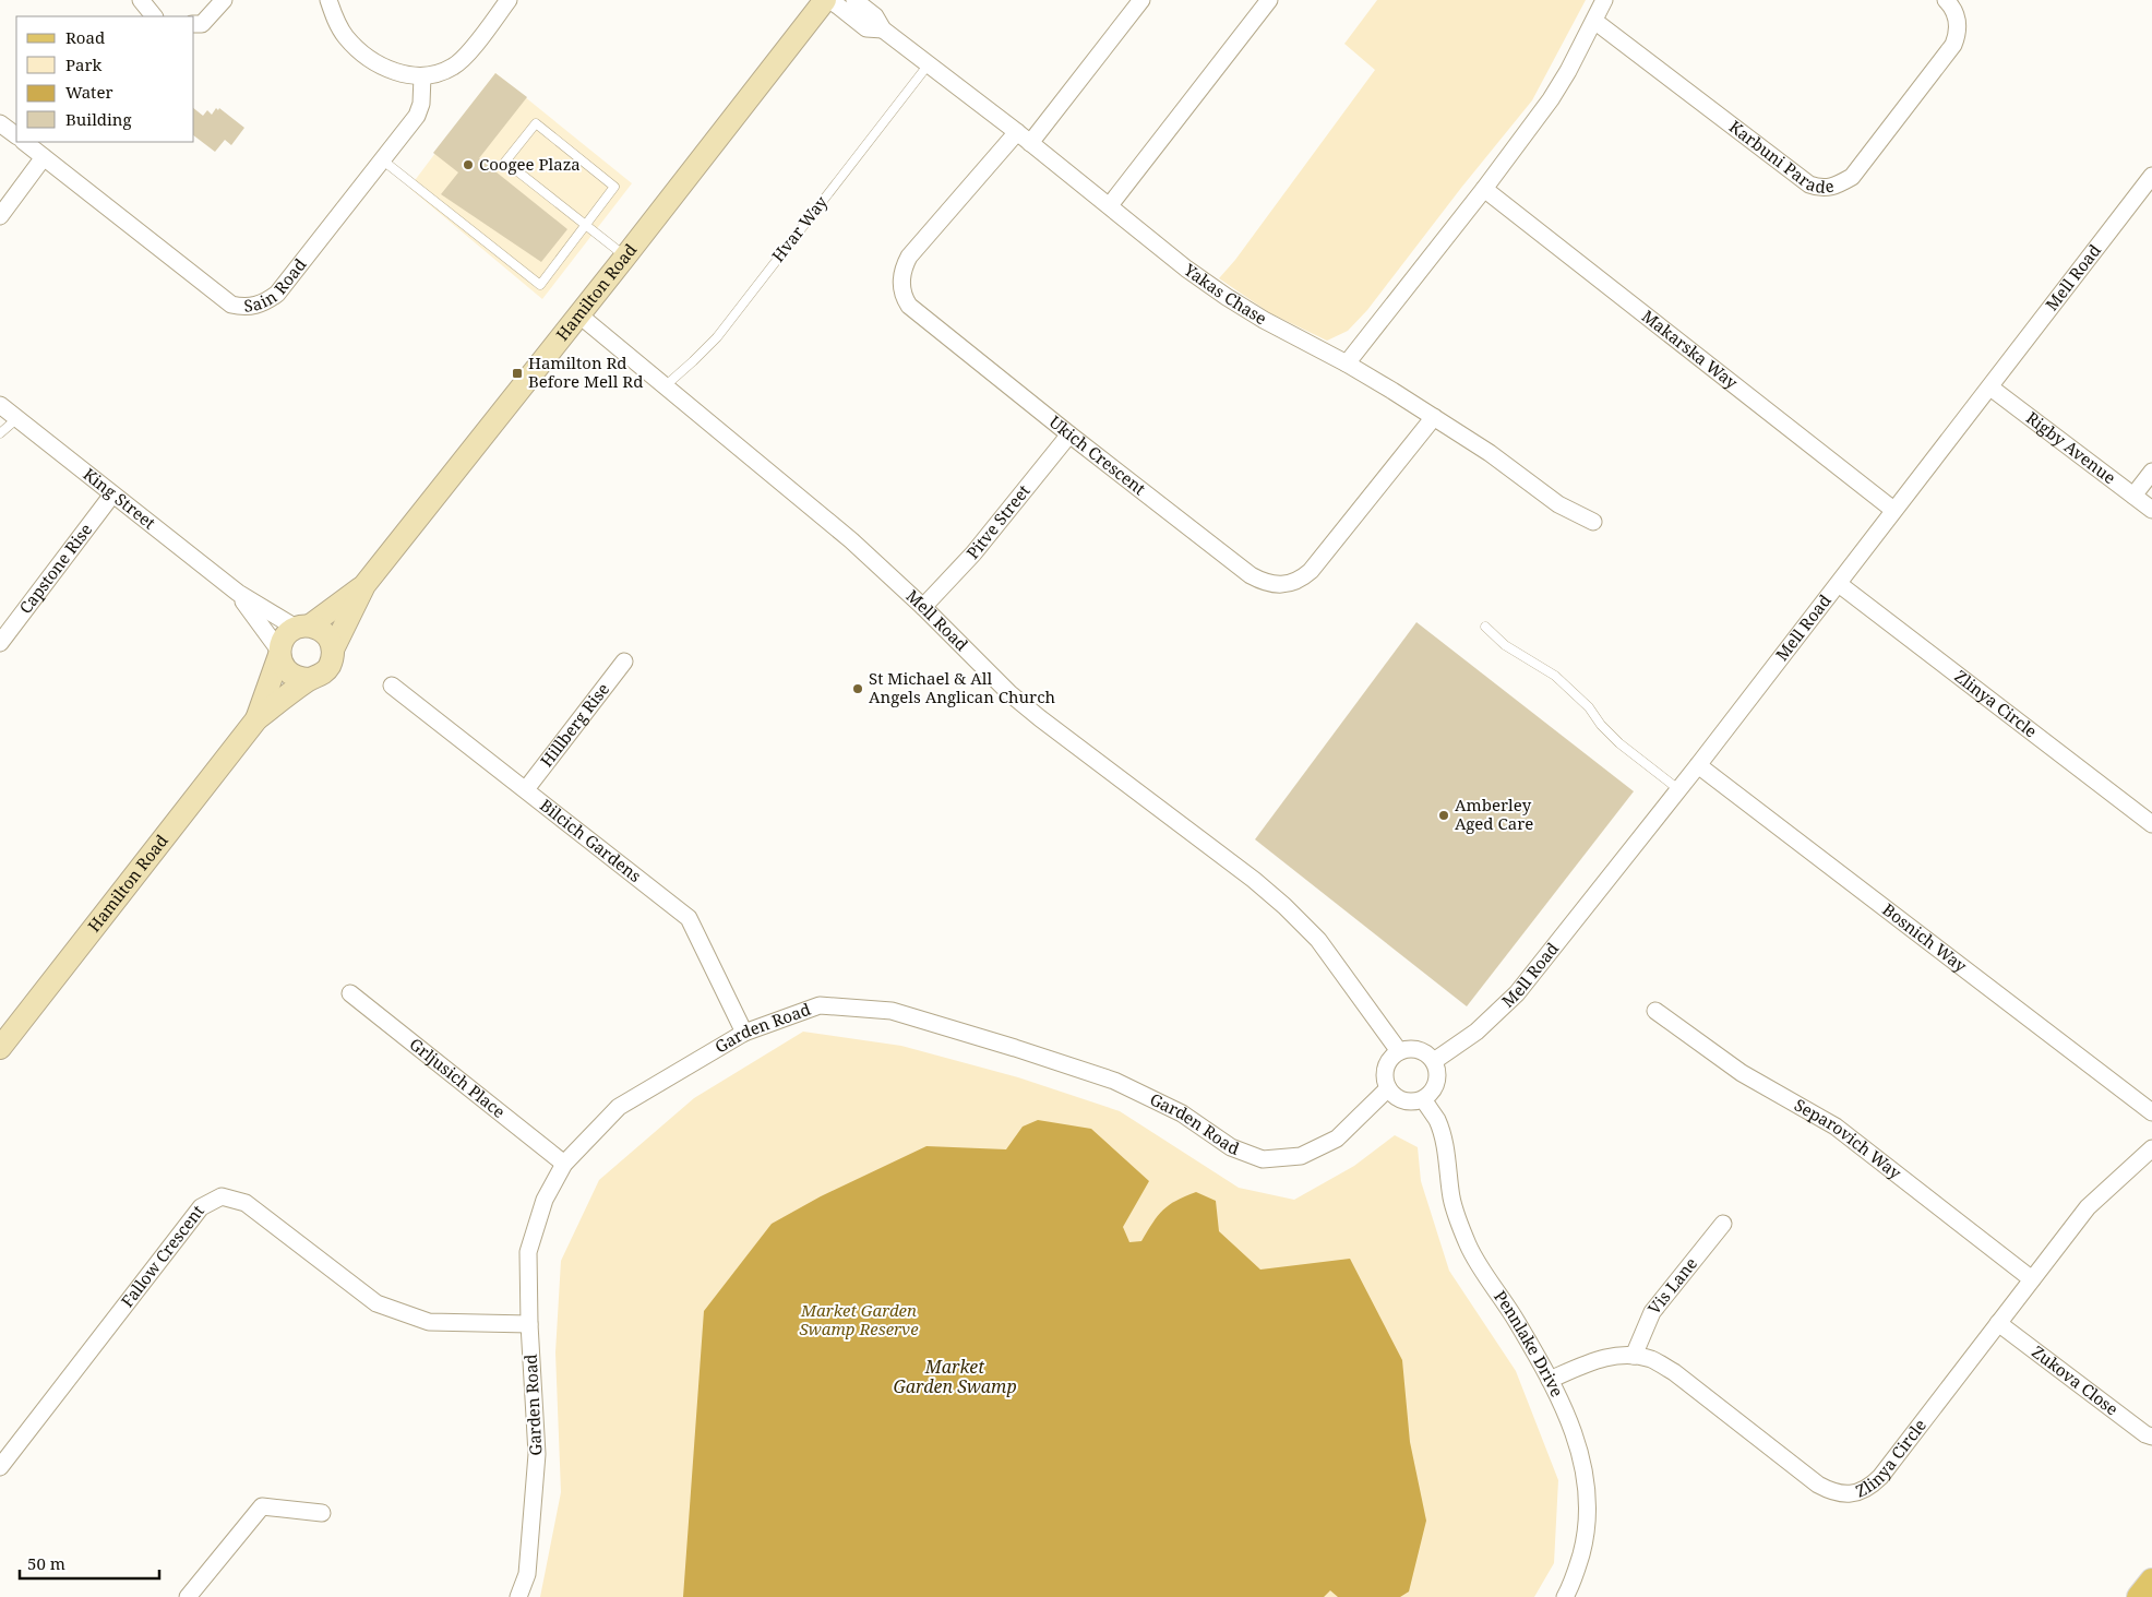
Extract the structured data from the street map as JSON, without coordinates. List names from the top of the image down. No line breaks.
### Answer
{"streets":{"main road":["Hamilton Road"],"street":["Karbuni Parade","Mell Road","Sain Road","Yakas Chase","Makarska Way","Rigby Avenue","Ukich Crescent","King Street","Pitve Street","Capstone Rise","Zlinya Circle","Hillberg Rise","Bilcich Gardens","Bosnich Way","Garden Road","Grljusich Place","Separovich Way","Fallow Crescent","Vis Lane","Pennlake Drive","Zukova Close"],"lane":["Hvar Way"]},"crossings":[["Hvar Way","Mell Road"],["Hvar Way","Yakas Chase"],["Mell Road","Hamilton Road"],["Mell Road","Makarska Way"],["Mell Road","Rigby Avenue"],["Mell Road","Pitve Street"],["Mell Road","Zlinya Circle"],["Mell Road","Bosnich Way"],["Mell Road","Garden Road"],["Mell Road","Pennlake Drive"],["Hamilton Road","King Street"],["Yakas Chase","Ukich Crescent"],["Ukich Crescent","Pitve Street"],["King Street","Capstone Rise"],["Zlinya Circle","Separovich Way"],["Zlinya Circle","Vis Lane"],["Zlinya Circle","Pennlake Drive"],["Zlinya Circle","Zukova Close"],["Hillberg Rise","Bilcich Gardens"],["Bilcich Gardens","Garden Road"],["Garden Road","Grljusich Place"],["Garden Road","Fallow Crescent"],["Garden Road","Pennlake Drive"]],"water":["Market Garden Swamp"],"parks":["Market Garden Swamp Reserve"],"places":{"other":["Coogee Plaza","St Michael & All Angels Anglican Church","Amberley Aged Care"],"transit":["Hamilton Rd Before Mell Rd"]},"legend":["Road","Park","Water","Building"],"scale_bar":"50 m"}
